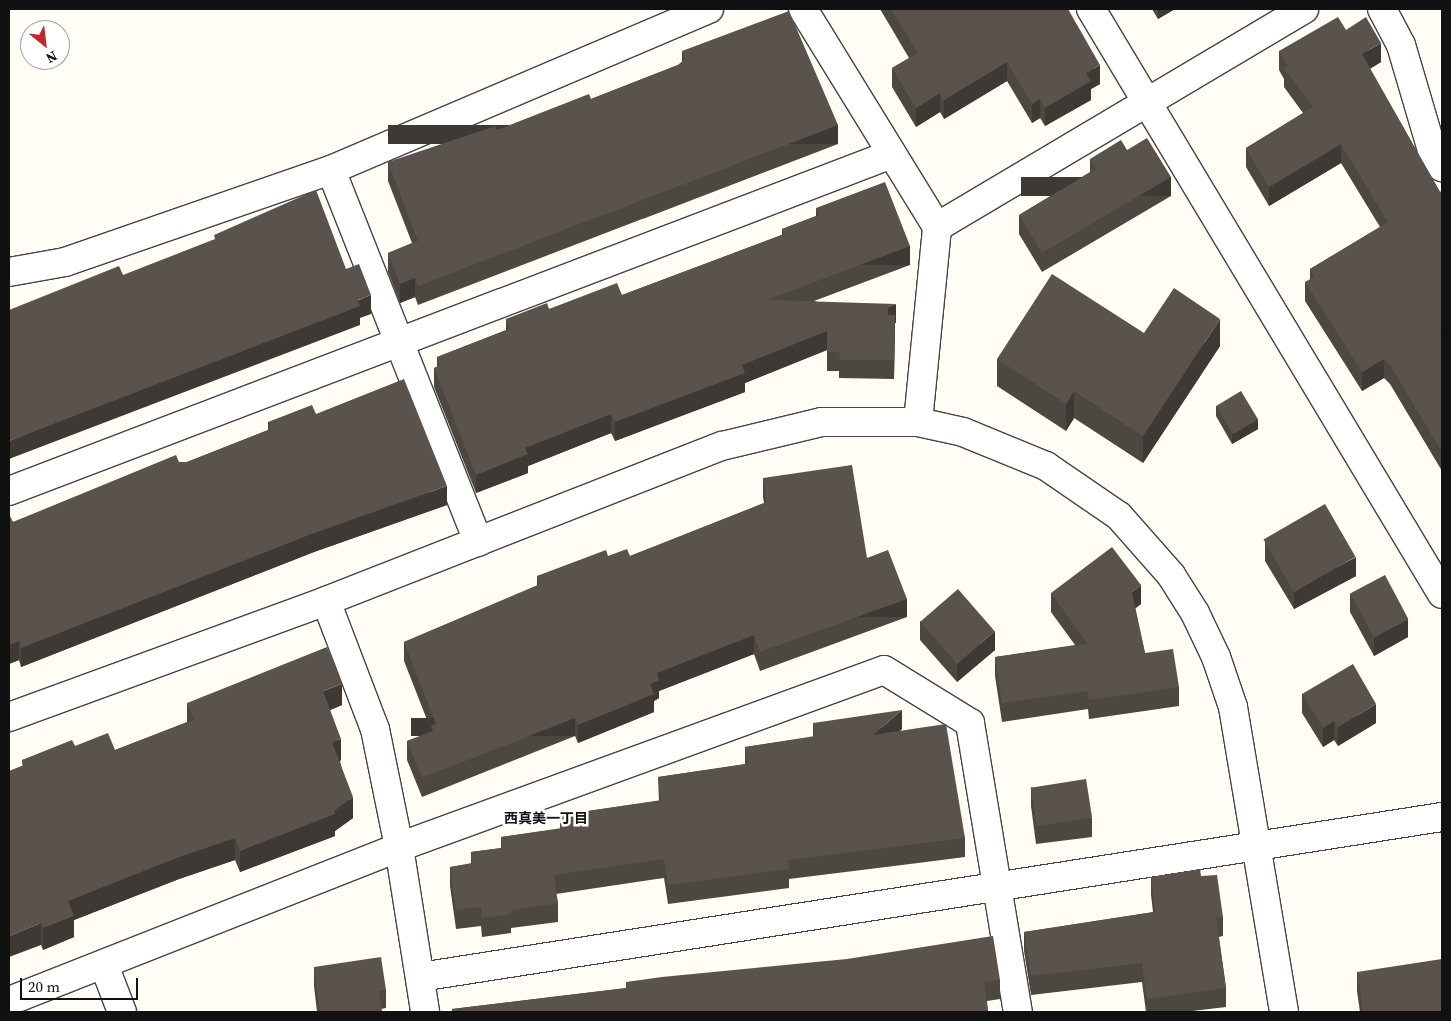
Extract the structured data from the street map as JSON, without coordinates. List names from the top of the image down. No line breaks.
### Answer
{"districts":["西真美一丁目"],"scale_bar":"20 m","north":"bottom right"}
